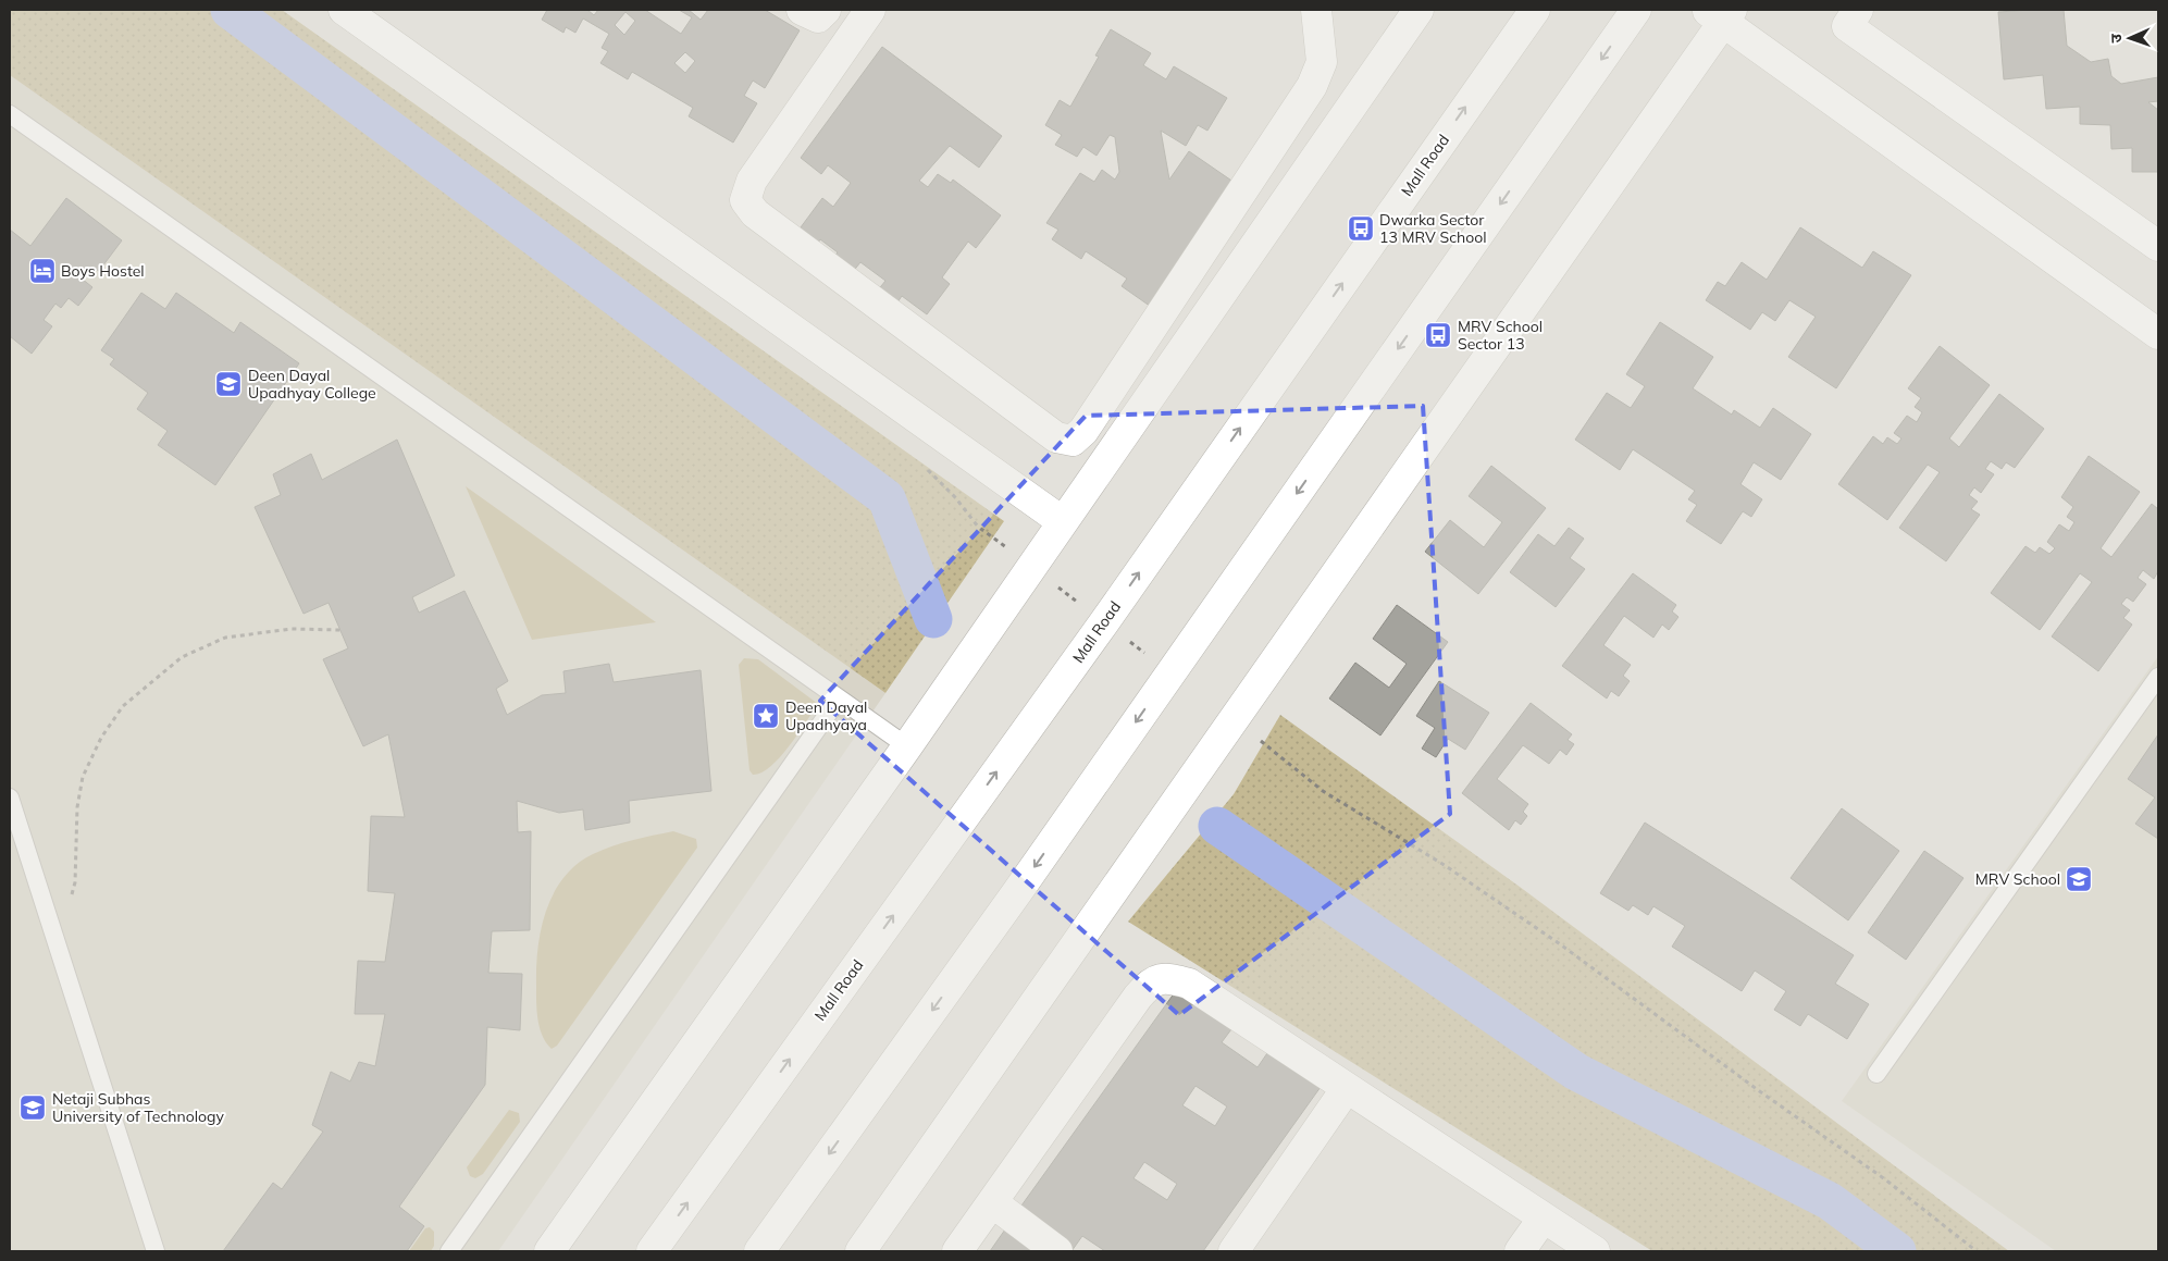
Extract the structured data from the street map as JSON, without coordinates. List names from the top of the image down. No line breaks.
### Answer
{"streets":{"street":["Mall Road"]},"places":{"bus stop":["Dwarka Sector 13 MRV School","MRV School Sector 13"],"hotel":["Boys Hostel"],"school or university":["Deen Dayal Upadhyay College","MRV School","Netaji Subhas University of Technology"],"place":["Deen Dayal Upadhyaya"]},"north":"left"}
